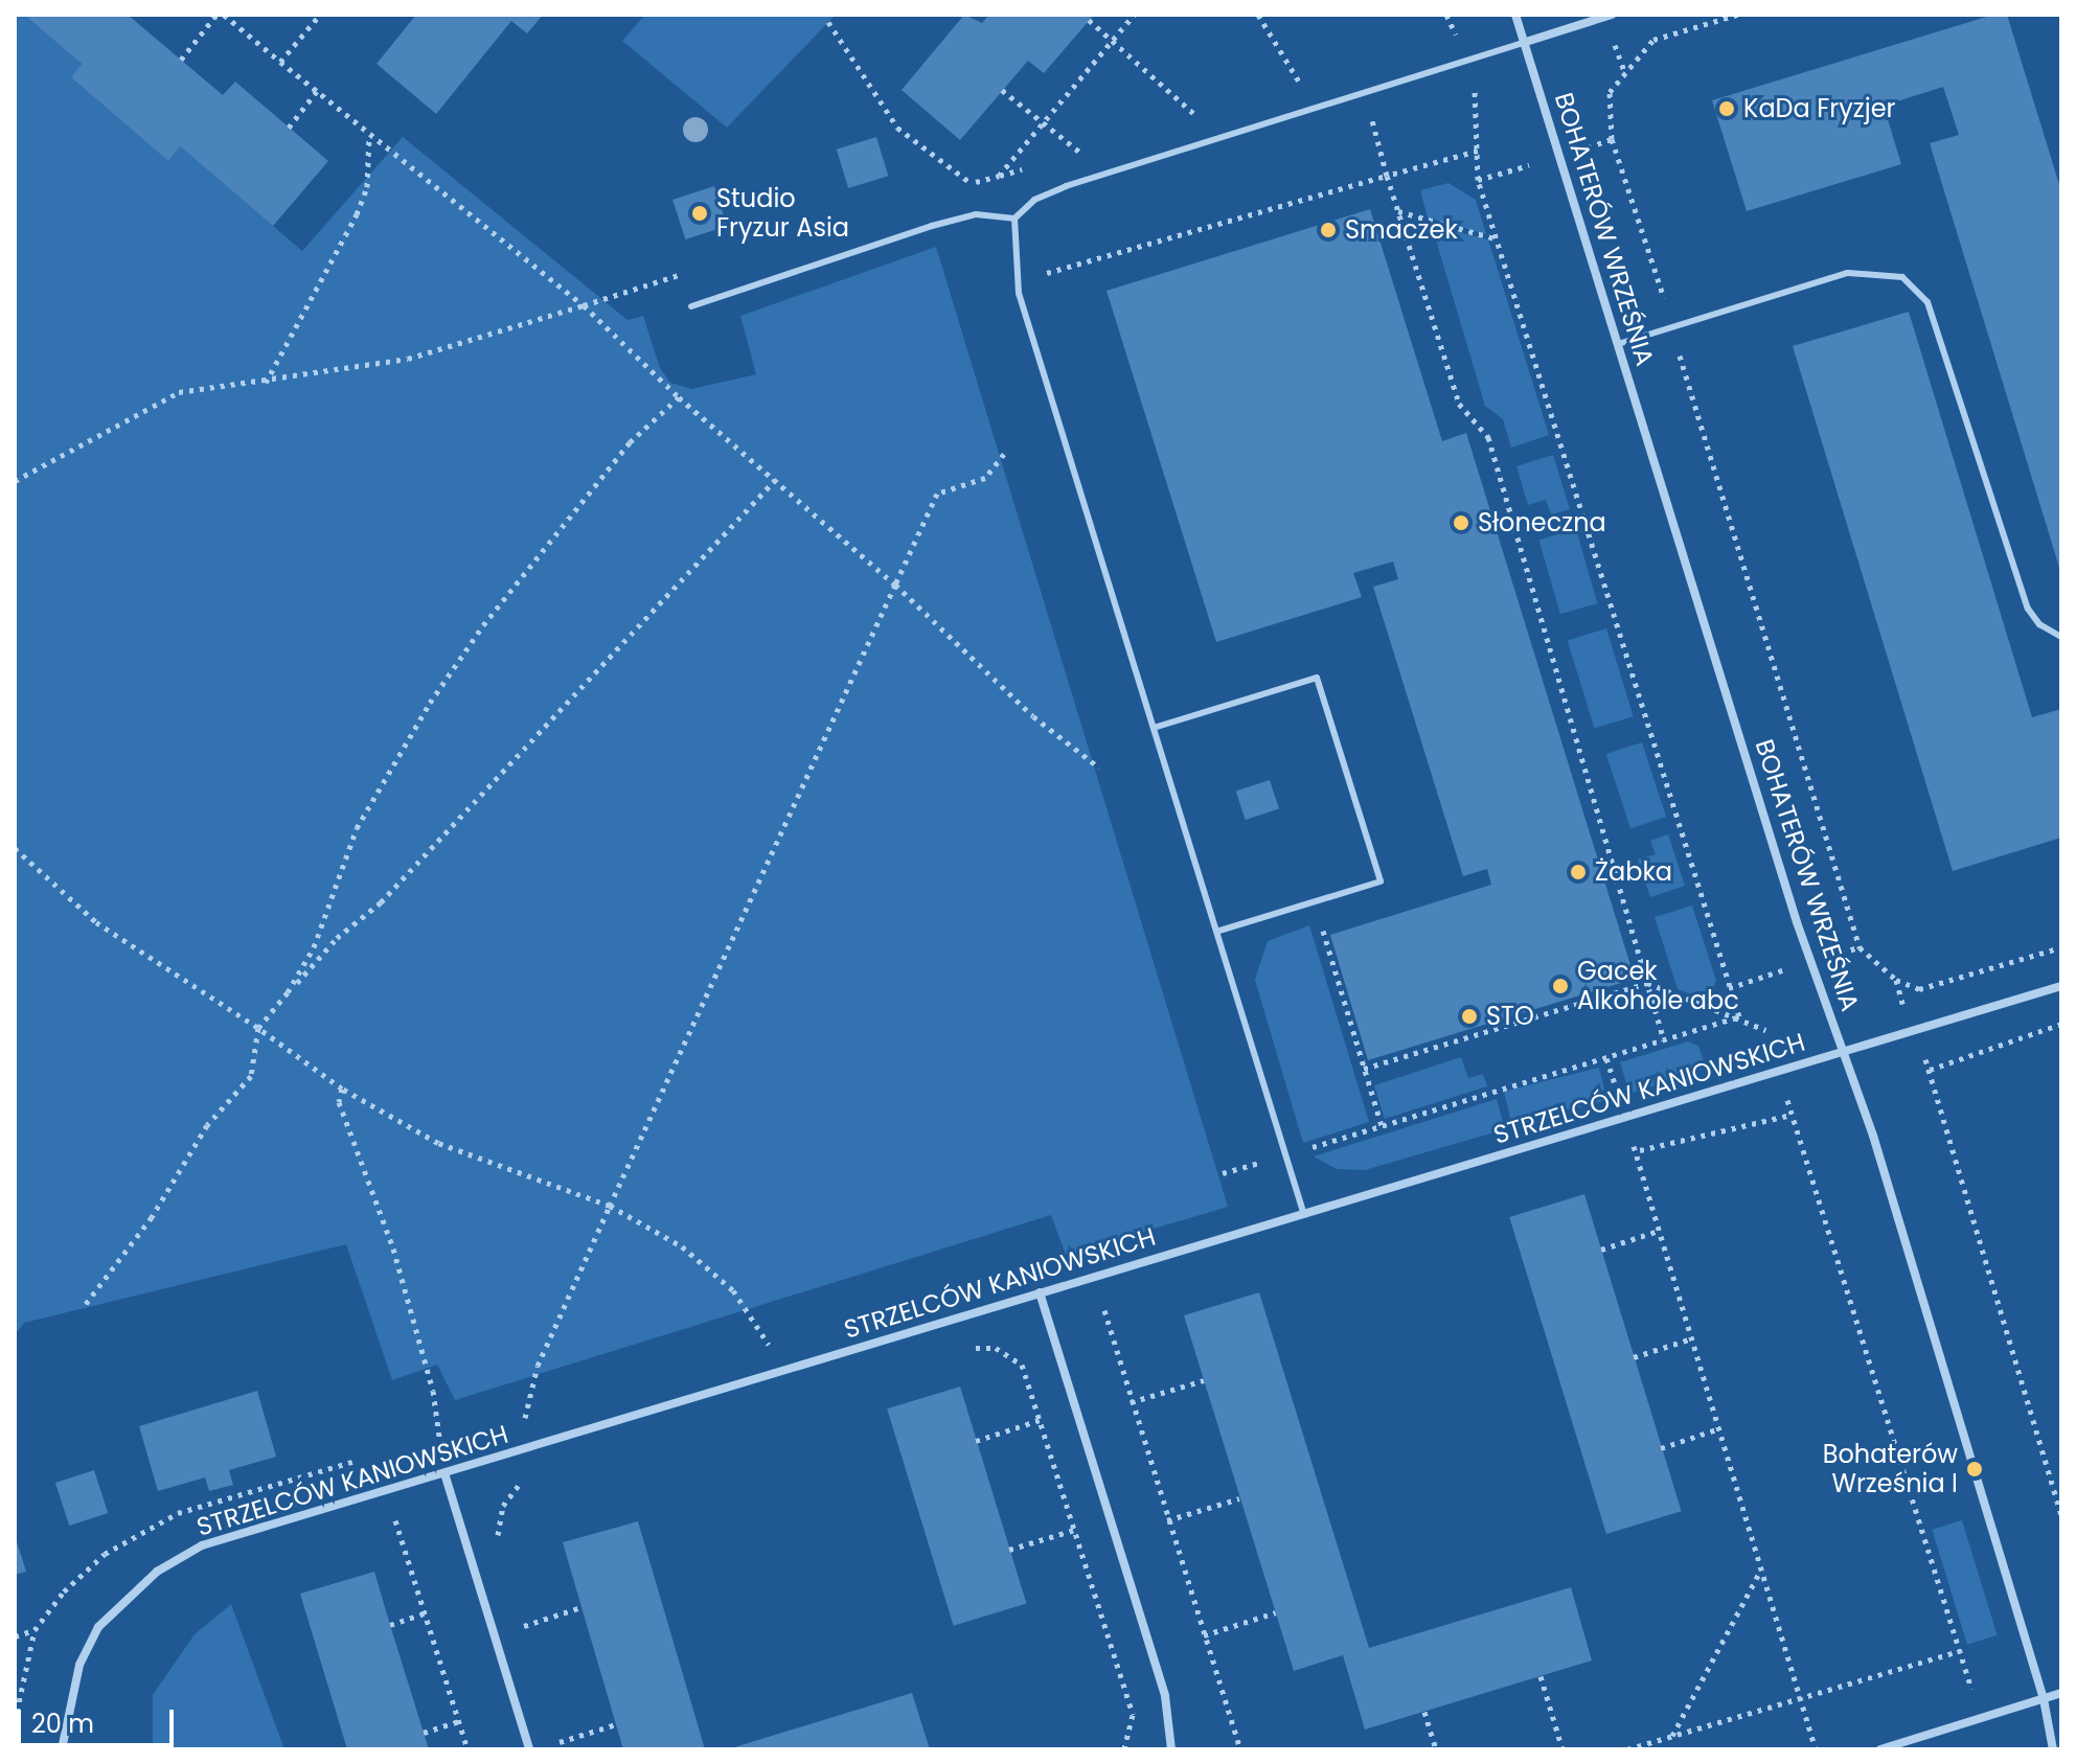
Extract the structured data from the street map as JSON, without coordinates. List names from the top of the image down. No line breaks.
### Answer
{"streets":{"street":["BOHATERÓW WRZEŚNIA","STRZELCÓW KANIOWSKICH"]},"crossings":[["BOHATERÓW WRZEŚNIA","STRZELCÓW KANIOWSKICH"]],"places":["KaDa Fryzjer","Studio Fryzur Asia","Smaczek","Słoneczna","Żabka","Gacek Alkohole abc","STO","Bohaterów Września I"],"scale_bar":"20 m"}
